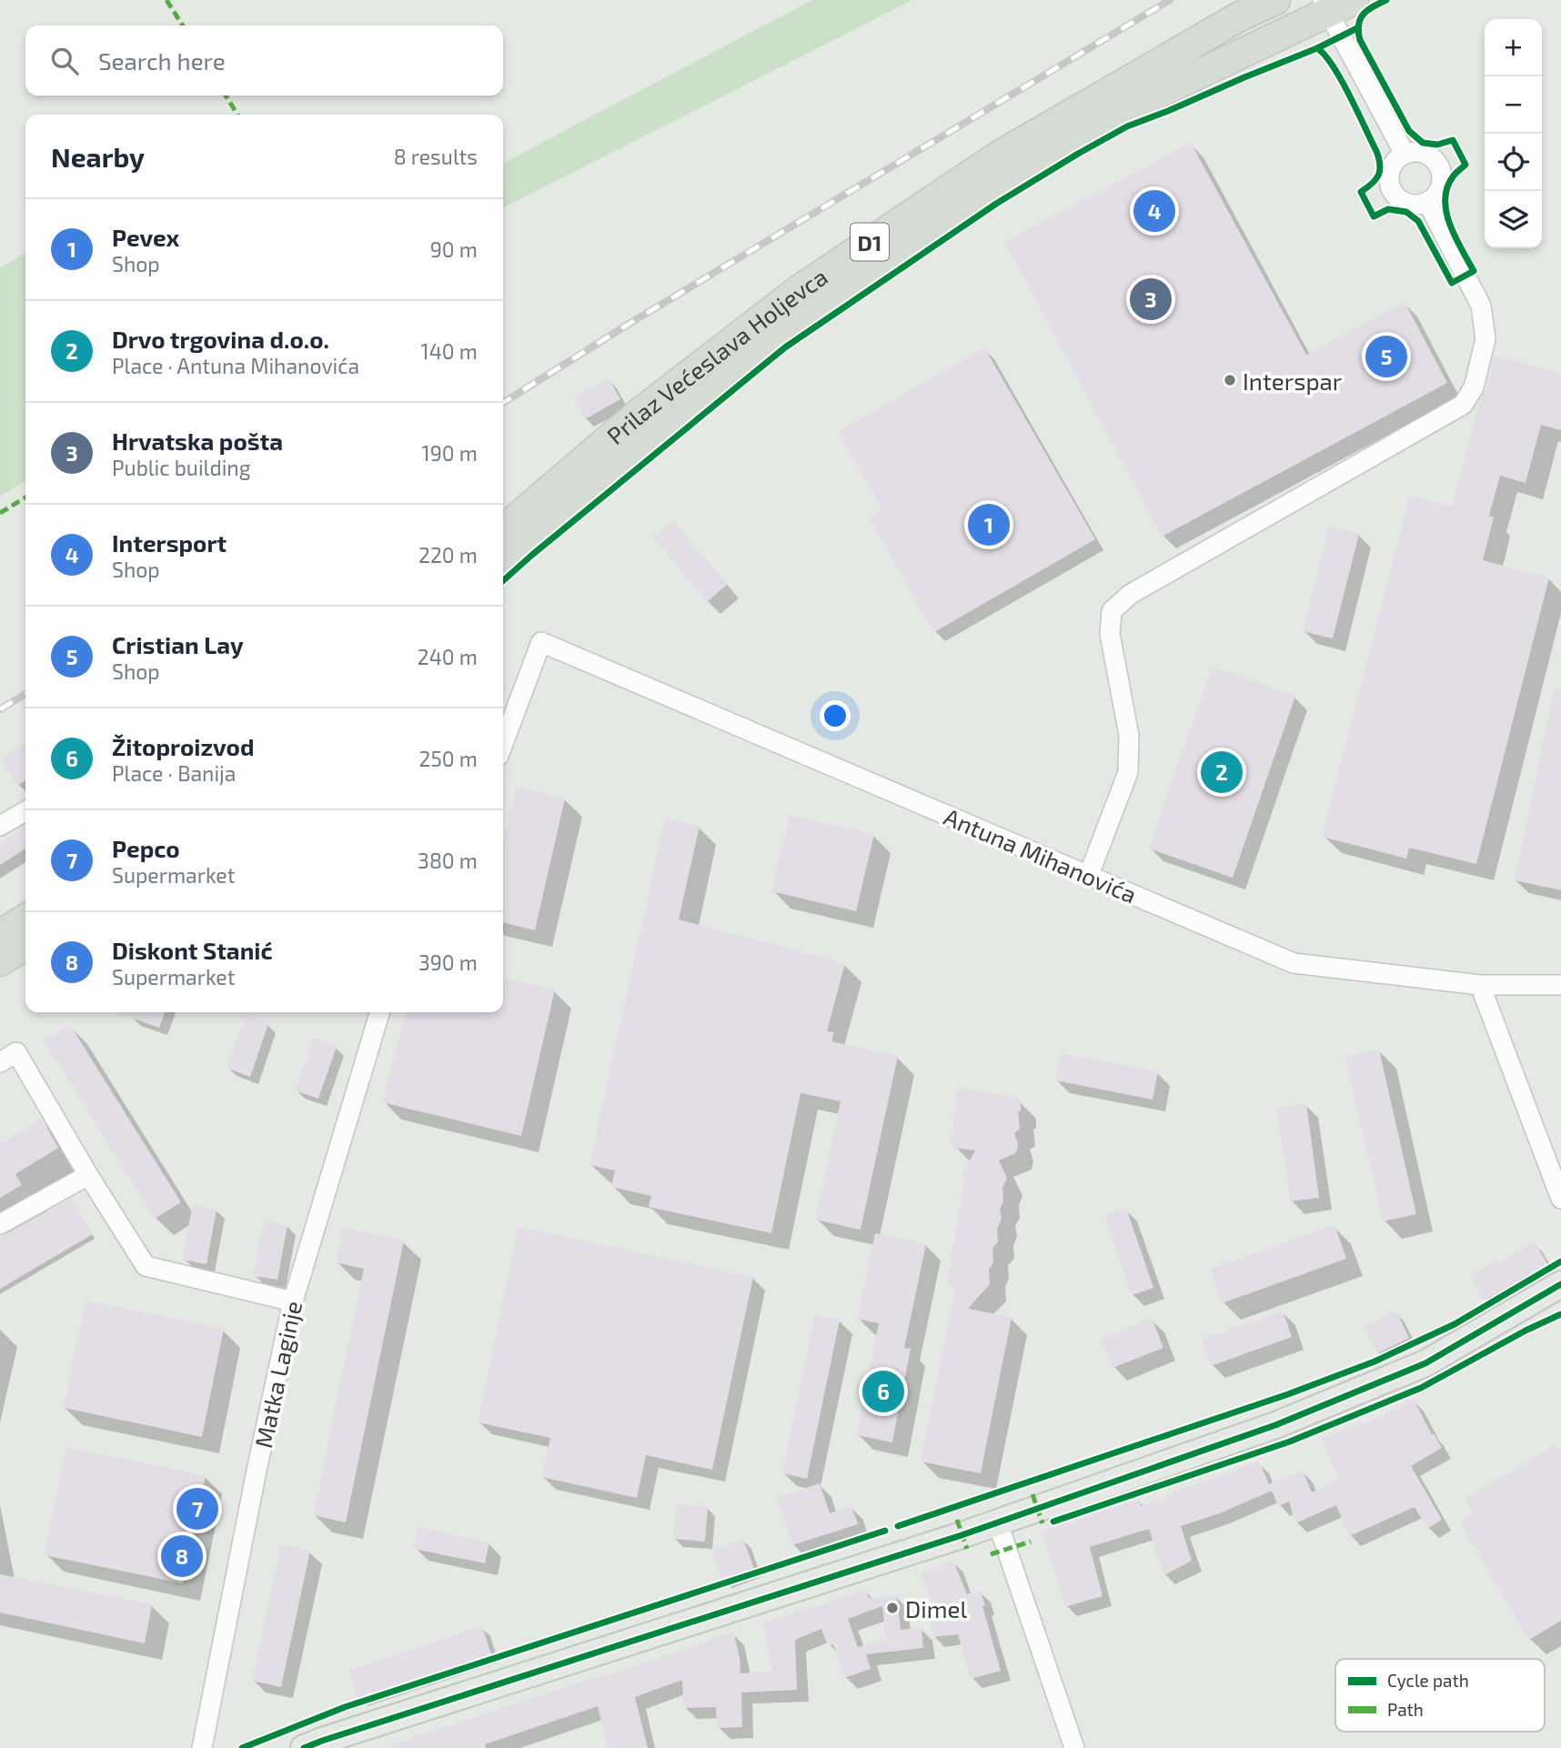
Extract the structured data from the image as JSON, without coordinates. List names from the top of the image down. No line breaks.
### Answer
{"streets":{"highway":["D1","Prilaz Većeslava Holjevca"],"street":["Antuna Mihanovića","Matka Laginje"]},"places":["Interspar","Dimel"],"legend":["Cycle path","Path"],"page":{"map_buttons":["+","−"],"search":"Search here","heading":["Nearby","8 results"],"pins":["4","3","5","1","2","6","7","8"],"list":[{"mark":"1","name":"Pevex","note":"Shop","value":"90 m"},{"mark":"2","name":"Drvo trgovina d.o.o.","note":"Place · Antuna Mihanovića","value":"140 m"},{"mark":"3","name":"Hrvatska pošta","note":"Public building","value":"190 m"},{"mark":"4","name":"Intersport","note":"Shop","value":"220 m"},{"mark":"5","name":"Cristian Lay","note":"Shop","value":"240 m"},{"mark":"6","name":"Žitoproizvod","note":"Place · Banija","value":"250 m"},{"mark":"7","name":"Pepco","note":"Supermarket","value":"380 m"},{"mark":"8","name":"Diskont Stanić","note":"Supermarket","value":"390 m"}]}}
